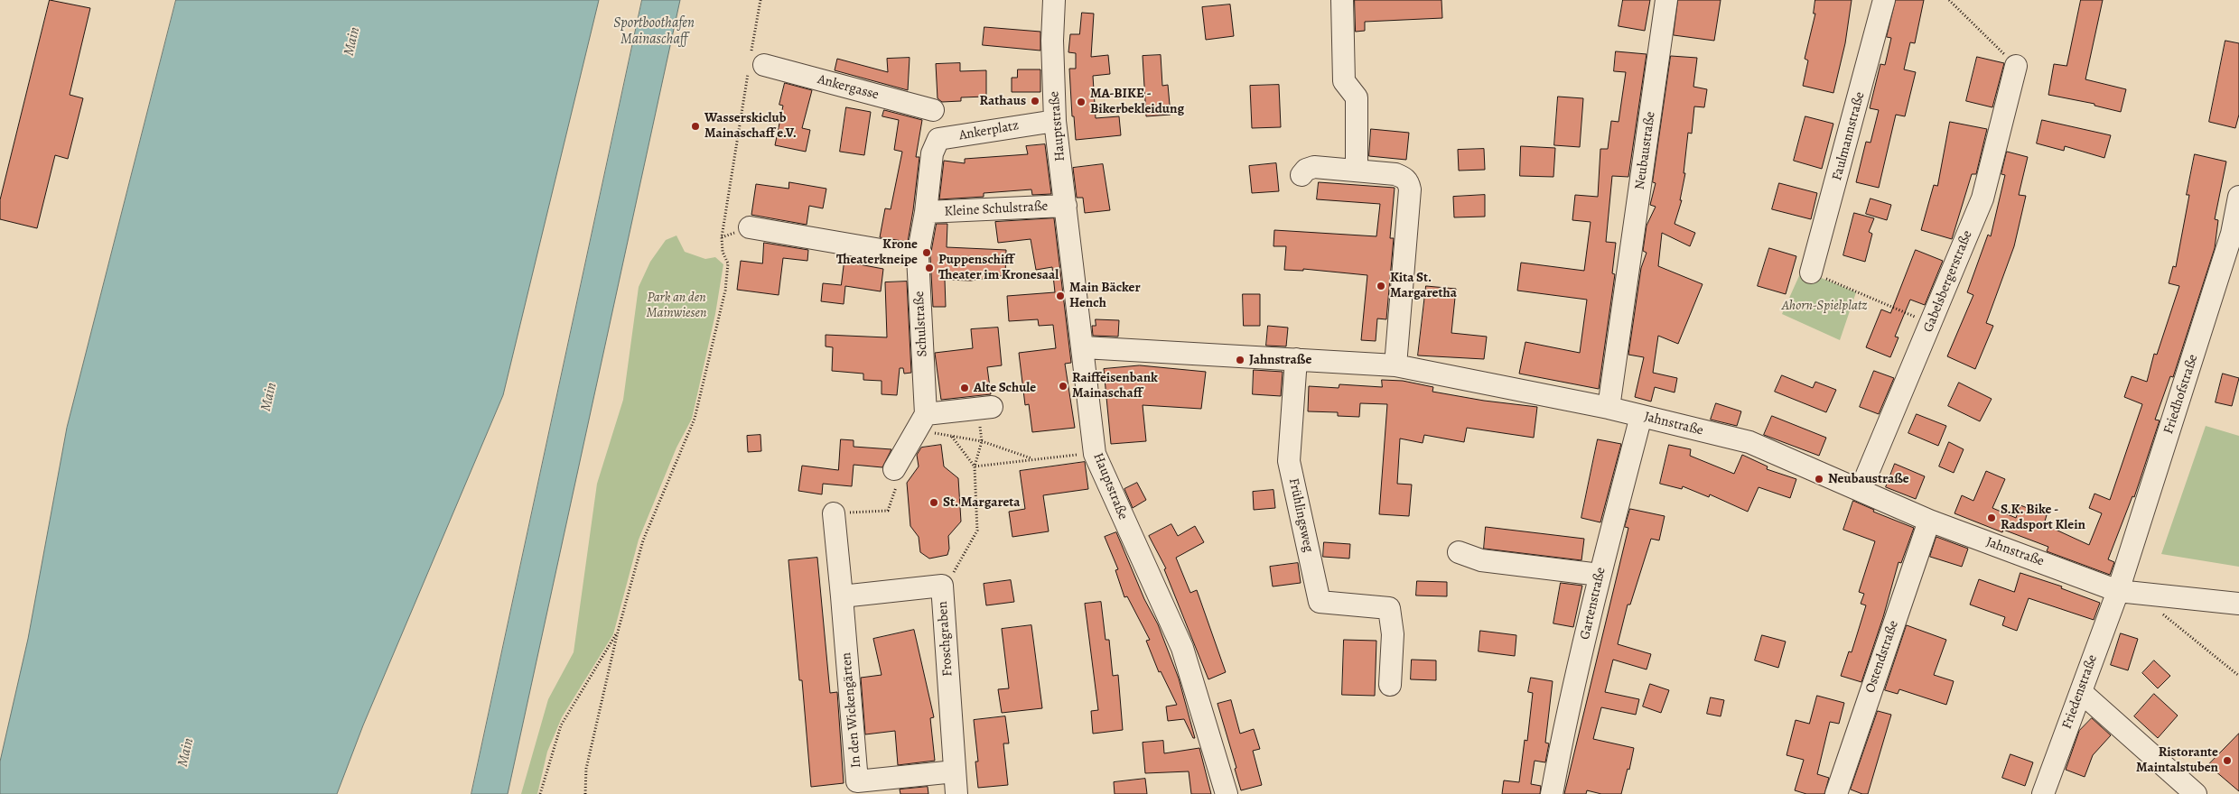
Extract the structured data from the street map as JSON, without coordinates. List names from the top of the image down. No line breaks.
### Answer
{"streets":{"street":["Ankergasse","Hauptstraße","Ankerplatz","Faulmannstraße","Neubaustraße","Kleine Schulstraße","Gabelsbergerstraße","Schulstraße","Friedhofstraße","Jahnstraße","Frühlingsweg","Gartenstraße","Froschgraben","Ostendstraße","Friedenstraße","In den Wickengärten"]},"crossings":[["Hauptstraße","Ankerplatz"],["Hauptstraße","Kleine Schulstraße"],["Hauptstraße","Jahnstraße"],["Ankerplatz","Schulstraße"],["Neubaustraße","Jahnstraße"],["Kleine Schulstraße","Schulstraße"],["Gabelsbergerstraße","Jahnstraße"],["Friedhofstraße","Jahnstraße"],["Friedhofstraße","Friedenstraße"],["Jahnstraße","Frühlingsweg"],["Jahnstraße","Gartenstraße"],["Jahnstraße","Ostendstraße"],["Jahnstraße","Friedenstraße"],["Froschgraben","In den Wickengärten"]],"water":["Sportboothafen Mainaschaff","Main"],"parks":["Park an den Mainwiesen","Ahorn-Spielplatz"],"places":["Rathaus","MA-BIKE - Bikerbekleidung","Wasserskiclub Mainaschaff e.V.","Krone Theaterkneipe","Puppenschiff Theater im Kronesaal","Kita St. Margaretha","Main Bäcker Hench","Jahnstraße","Raiffeisenbank Mainaschaff","Alte Schule","Neubaustraße","St. Margareta","S.K. Bike - Radsport Klein","Ristorante Maintalstuben"]}
